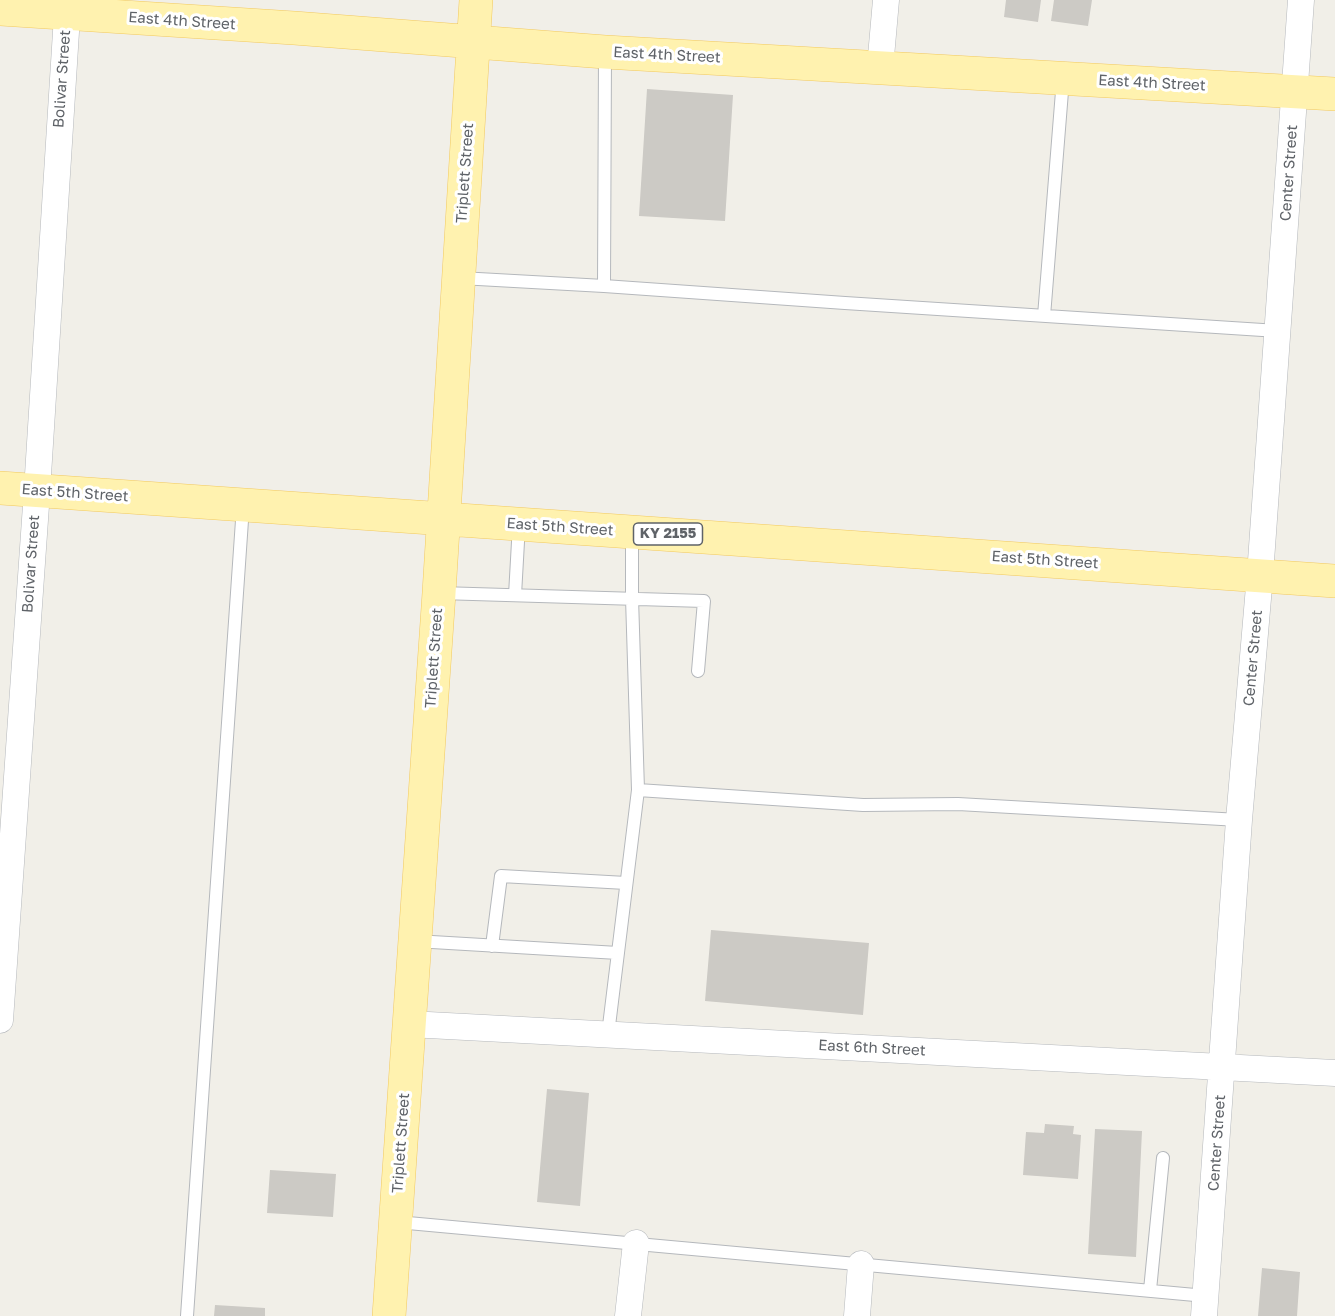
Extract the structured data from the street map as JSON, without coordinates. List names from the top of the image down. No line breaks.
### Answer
{"streets":{"main road":["East 4th Street","Triplett Street","East 5th Street","KY 2155"],"street":["Bolivar Street","Center Street","East 6th Street"]},"crossings":[["East 4th Street","Bolivar Street"],["East 4th Street","Triplett Street"],["East 4th Street","Center Street"],["Bolivar Street","East 5th Street"],["Triplett Street","East 5th Street"],["Triplett Street","East 6th Street"],["Center Street","East 5th Street"],["Center Street","East 6th Street"]]}
